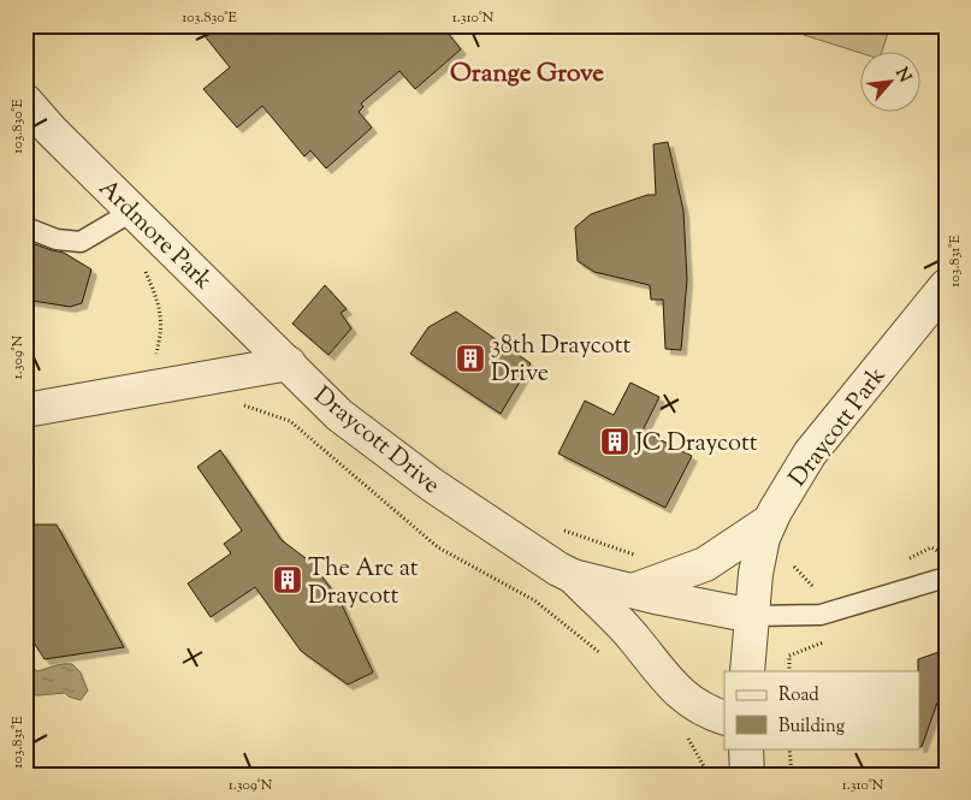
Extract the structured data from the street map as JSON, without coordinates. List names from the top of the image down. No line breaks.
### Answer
{"streets":{"street":["Ardmore Park","Draycott Park","Draycott Drive"]},"crossings":[["Ardmore Park","Draycott Drive"],["Draycott Park","Draycott Drive"]],"districts":["Orange Grove"],"places":{"building":["38th Draycott Drive","JC Draycott","The Arc at Draycott"]},"legend":["Road","Building"],"north":"top right","coordinates":["103.830°E","1.310°N","103.831°E","1.309°N"]}
